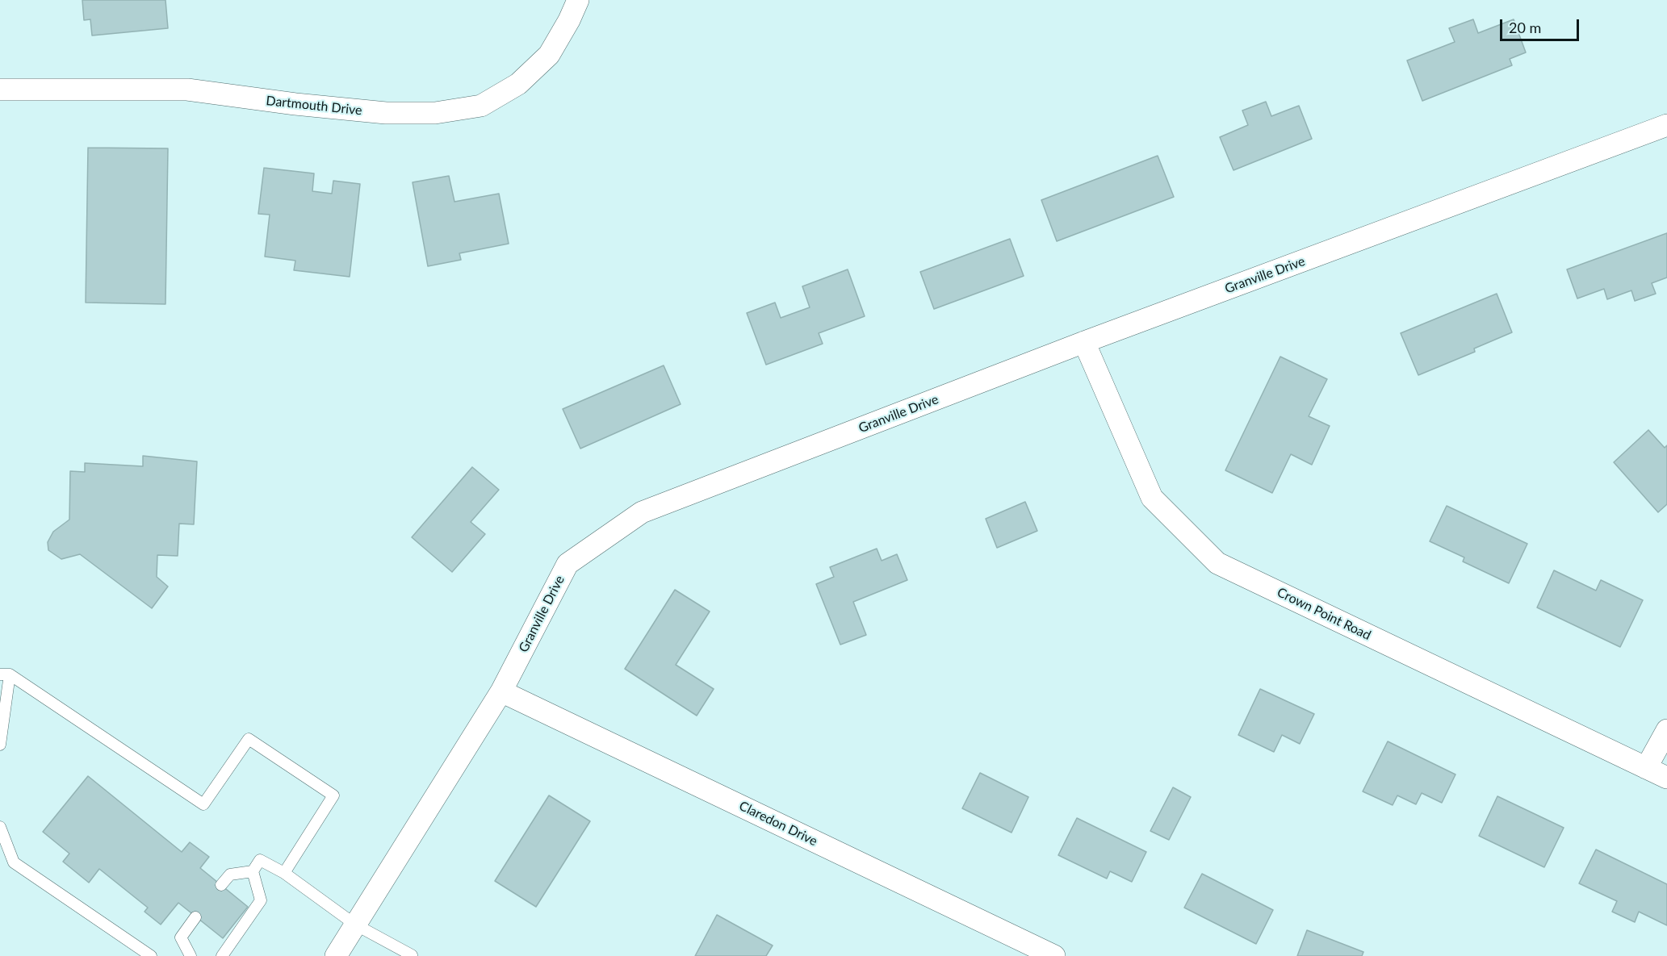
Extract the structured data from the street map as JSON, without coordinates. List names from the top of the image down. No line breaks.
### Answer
{"streets":{"street":["Dartmouth Drive","Granville Drive","Crown Point Road","Claredon Drive"]},"crossings":[["Granville Drive","Crown Point Road"],["Granville Drive","Claredon Drive"]],"scale_bar":"20 m"}
